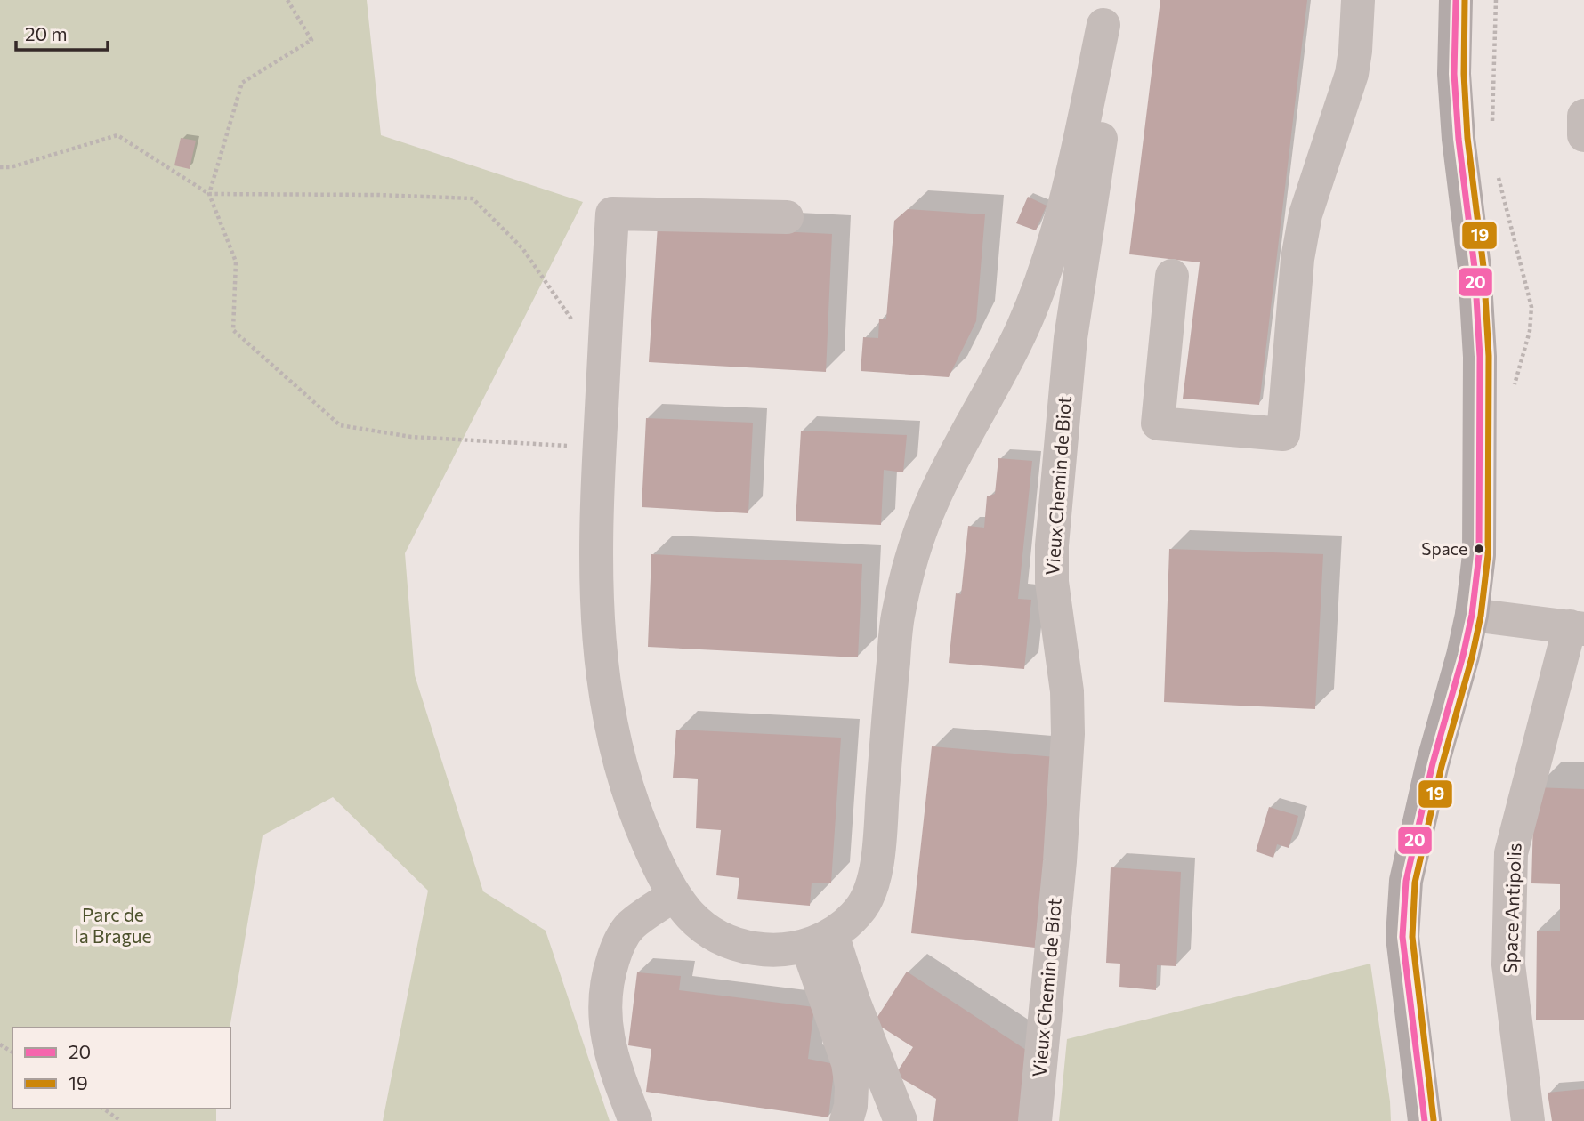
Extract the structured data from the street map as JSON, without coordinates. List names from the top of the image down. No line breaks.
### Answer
{"streets":{"street":["Vieux Chemin de Biot","Space Antipolis"]},"parks":["Parc de la Brague"],"places":["Space"],"lines":["transit line 20","transit line 19"],"legend":["20","19"],"scale_bar":"20 m"}
